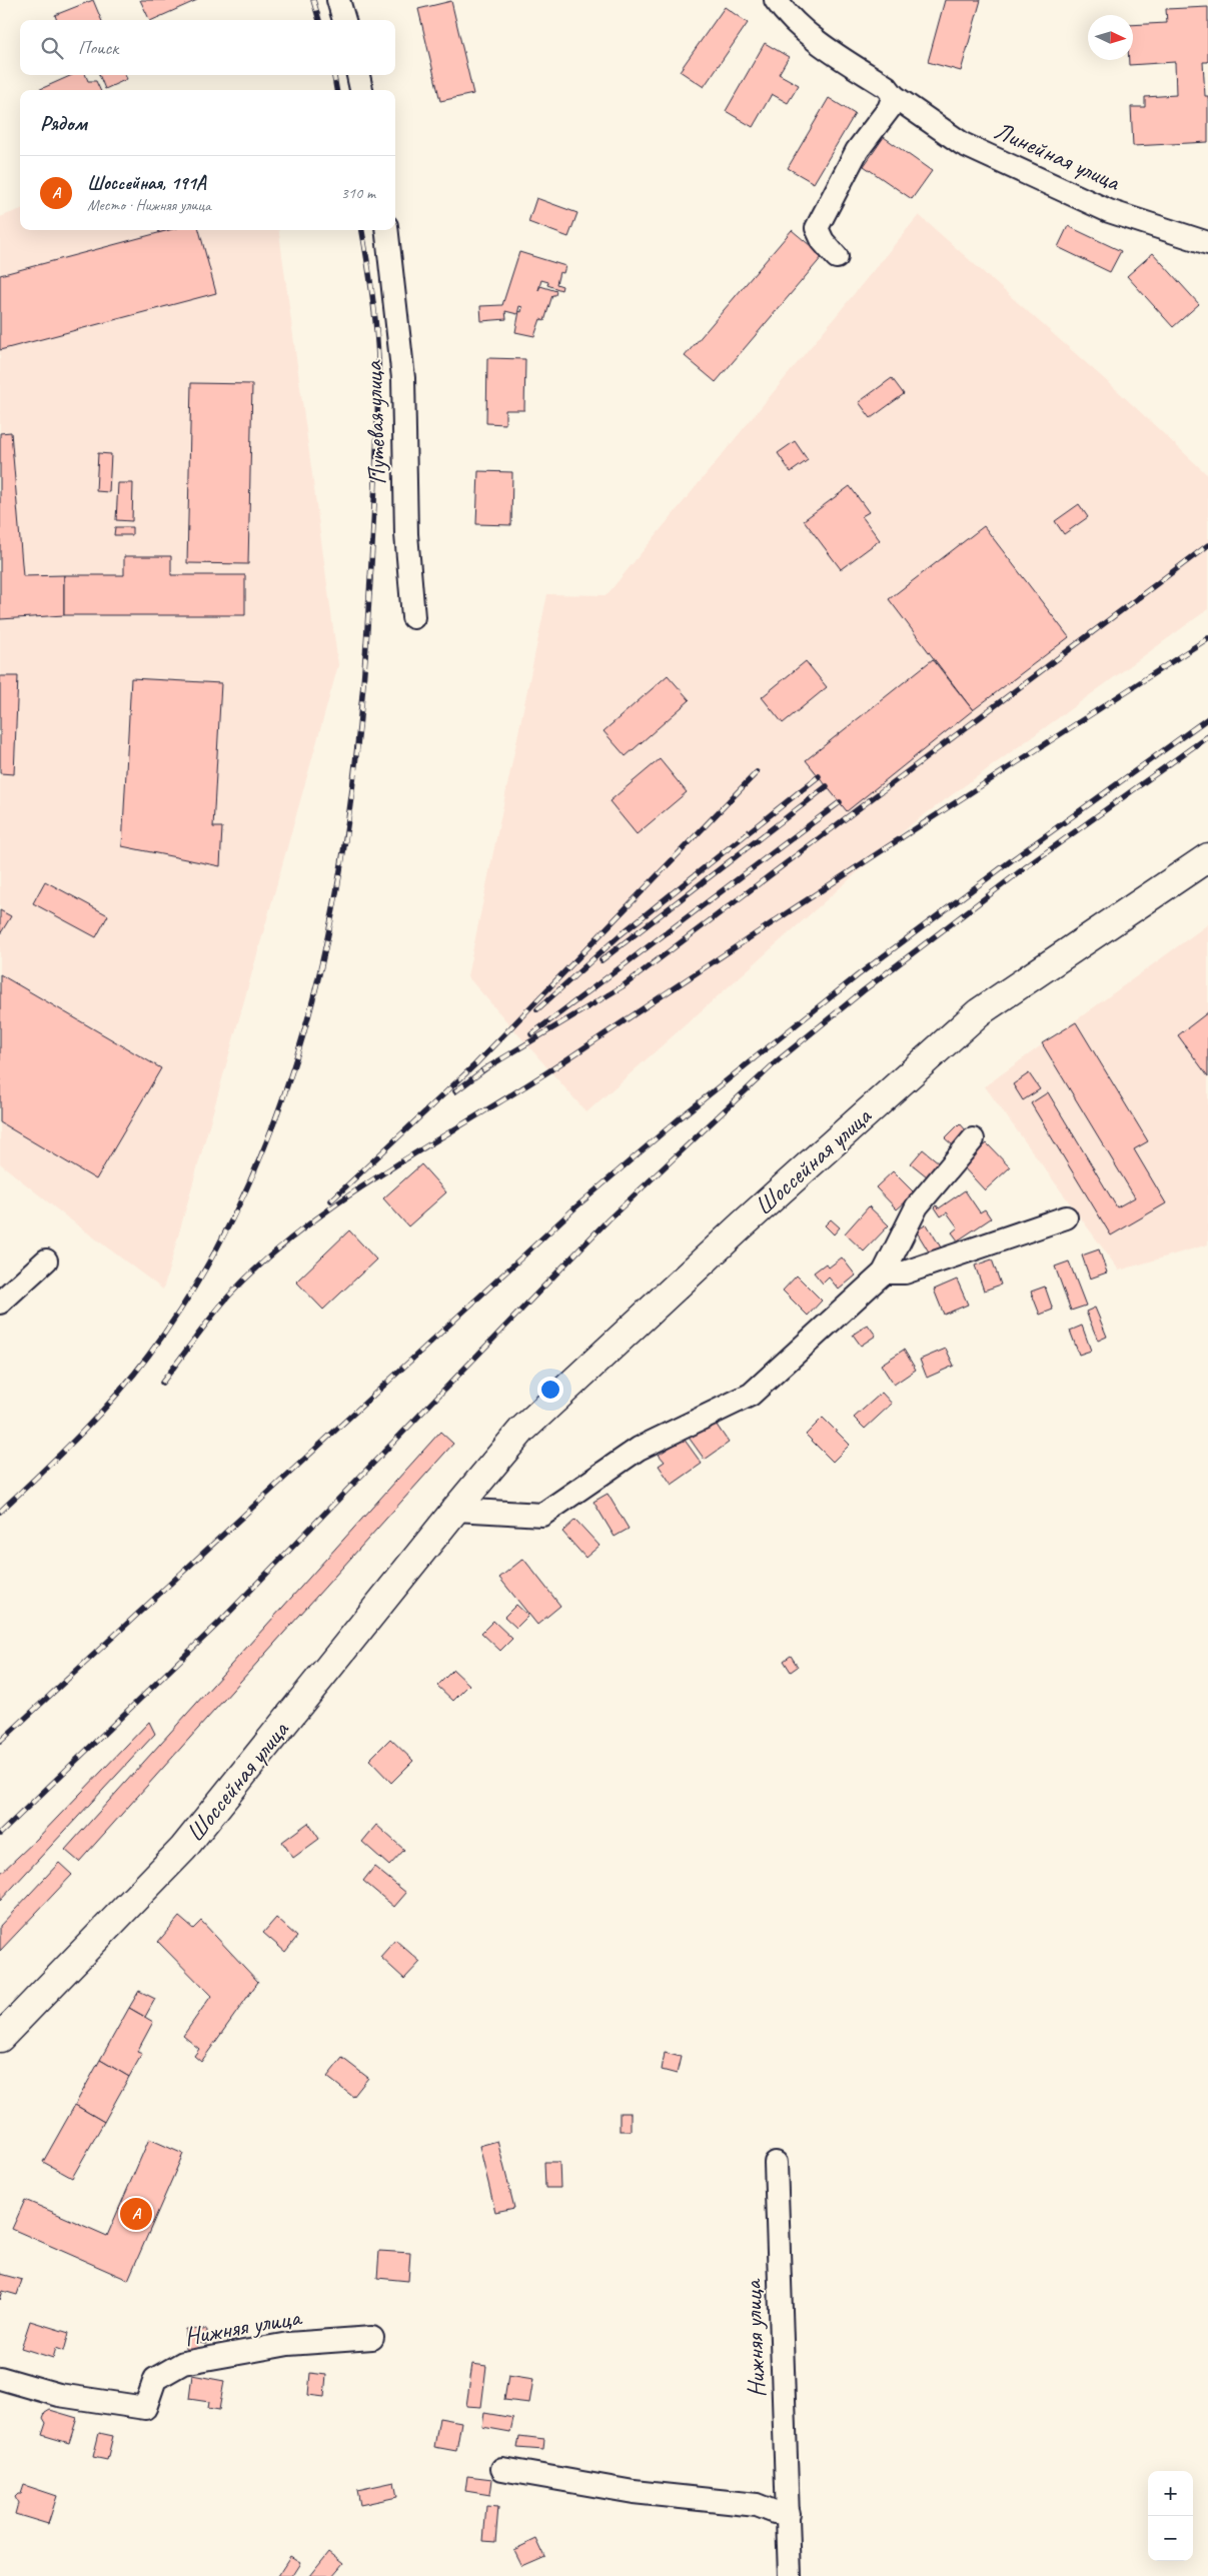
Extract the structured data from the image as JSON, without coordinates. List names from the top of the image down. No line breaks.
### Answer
{"streets":{"main road":["Шоссейная улица"],"street":["Линейная улица","Путевая улица","Нижняя улица"]},"north":"right","page":{"search":"Поиск","heading":"Рядом","list":[{"mark":"A","name":"Шоссейная, 191А","note":"Место · Нижняя улица","value":"310 m"}],"pins":"A","map_buttons":["+","−"]}}
